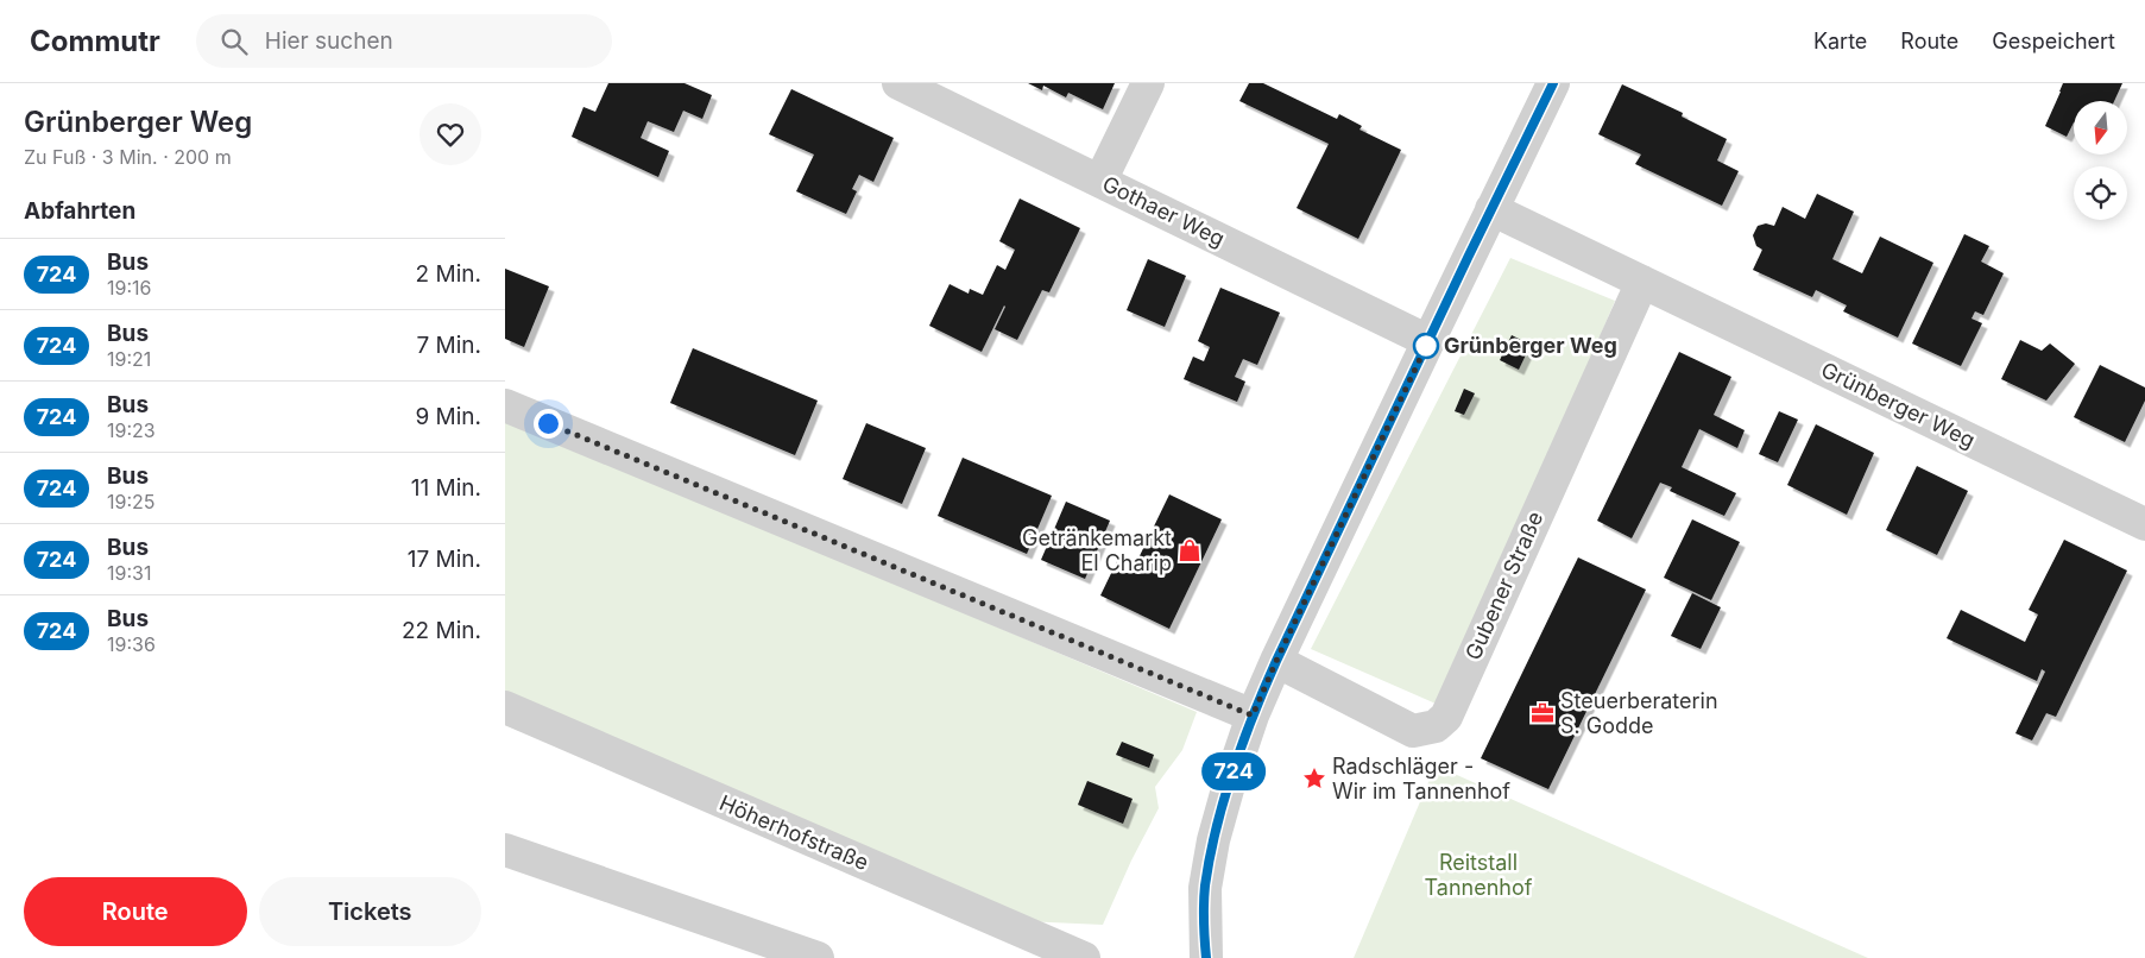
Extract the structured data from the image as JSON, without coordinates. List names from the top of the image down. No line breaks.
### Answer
{"streets":{"street":["Gothaer Weg","Grünberger Weg","Gubener Straße","Höherhofstraße"]},"crossings":[["Grünberger Weg","Gubener Straße"]],"parks":["Reitstall Tannenhof"],"places":{"other":["Grünberger Weg"],"shop":["Getränkemarkt El Charip"],"office":["Steuerberaterin S. Godde"],"place":["Radschläger - Wir im Tannenhof"]},"lines":["bus line 724"],"north":"bottom","page":{"header":"Commutr","search":"Hier suchen","nav":["Karte","Route","Gespeichert"],"heading":[["Grünberger Weg","Zu Fuß · 3 Min. · 200 m"],"Abfahrten"],"on_map":"724","list":[{"mark":"724","name":"Bus","note":"19:16","value":"2 Min."},{"mark":"724","name":"Bus","note":"19:21","value":"7 Min."},{"mark":"724","name":"Bus","note":"19:23","value":"9 Min."},{"mark":"724","name":"Bus","note":"19:25","value":"11 Min."},{"mark":"724","name":"Bus","note":"19:31","value":"17 Min."},{"mark":"724","name":"Bus","note":"19:36","value":"22 Min."}],"buttons":["Route","Tickets"]}}
